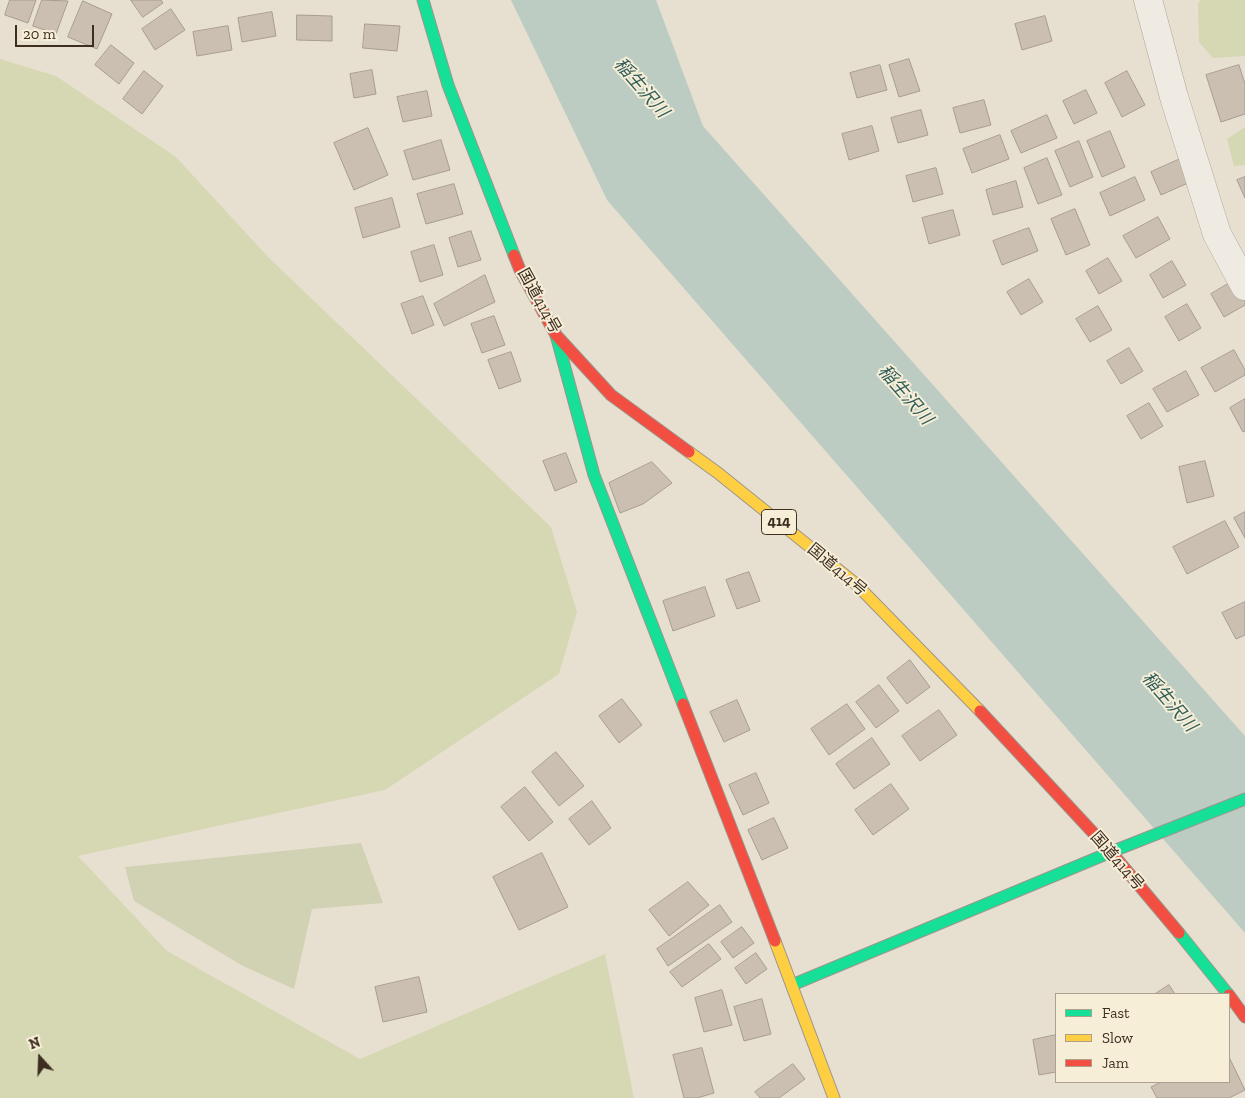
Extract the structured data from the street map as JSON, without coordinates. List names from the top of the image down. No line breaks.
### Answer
{"streets":{"main road":["国道414号","414"]},"water":["稲生沢川"],"legend":["Fast","Slow","Jam"],"scale_bar":"20 m","north":"top"}
